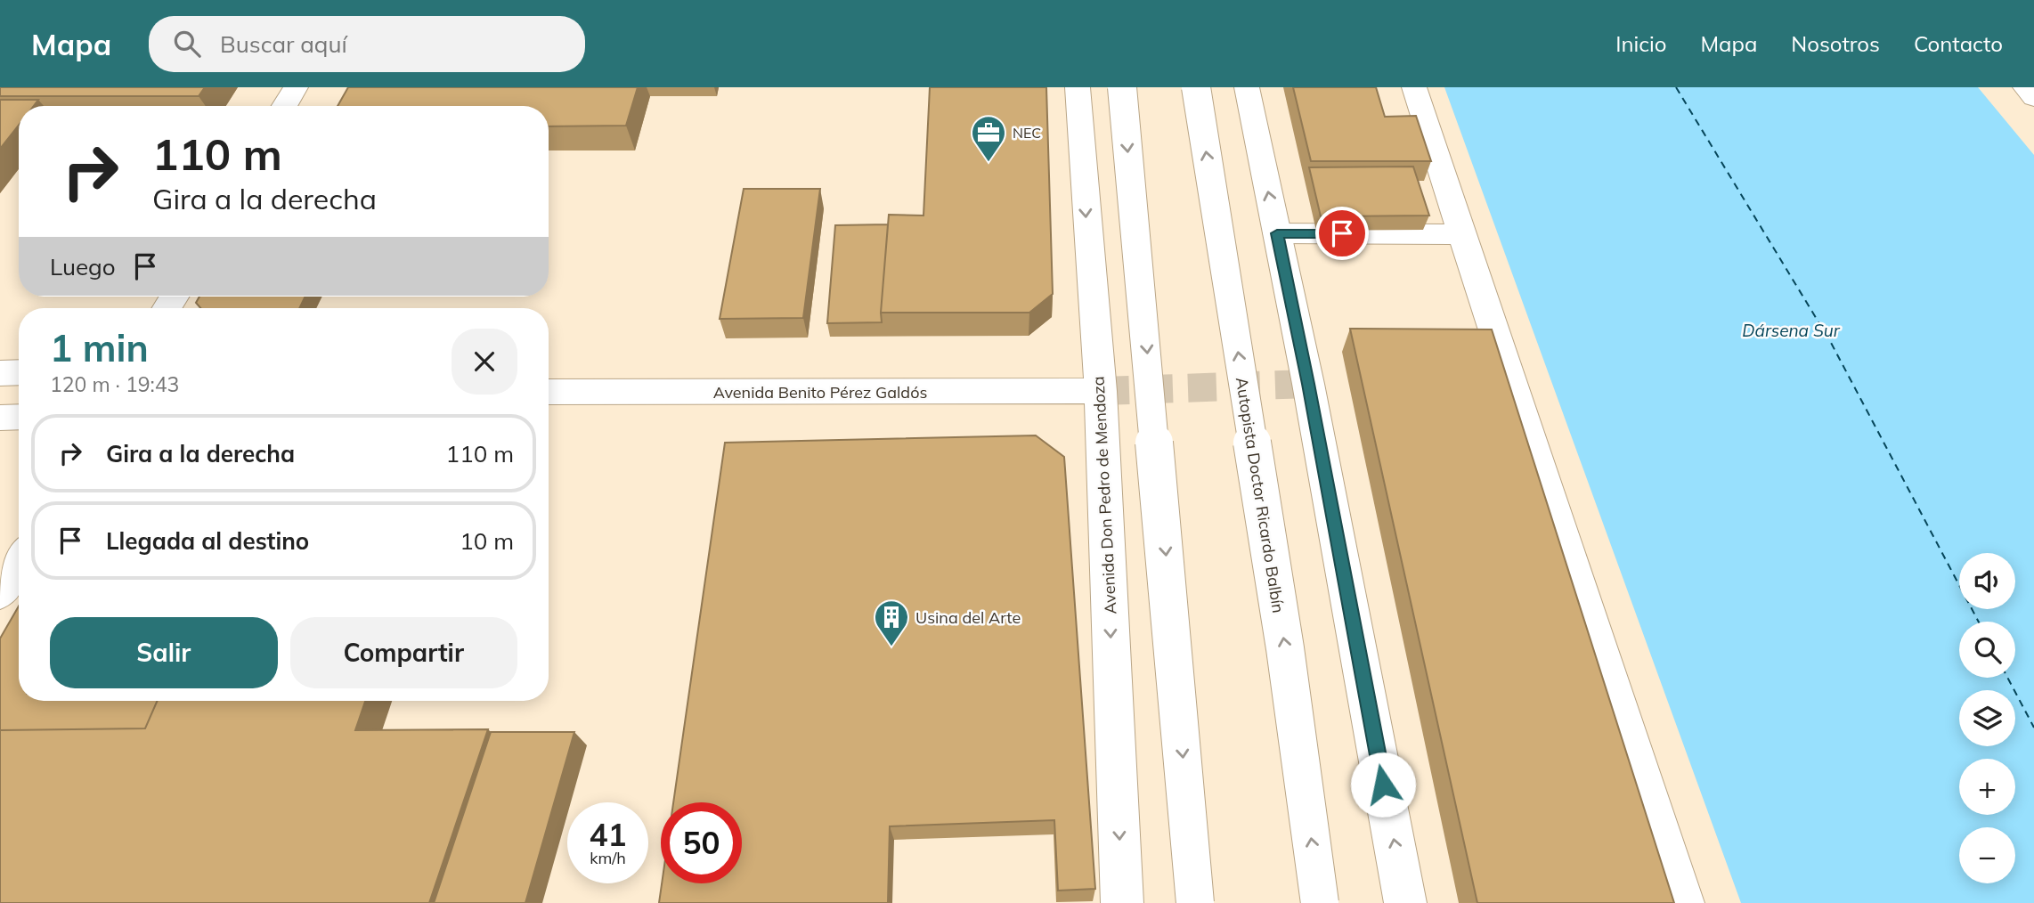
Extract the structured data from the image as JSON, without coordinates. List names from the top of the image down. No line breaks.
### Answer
{"streets":{"main road":["Avenida Benito Pérez Galdós","Avenida Don Pedro de Mendoza","Autopista Doctor Ricardo Balbín"]},"crossings":[["Avenida Benito Pérez Galdós","Avenida Don Pedro de Mendoza"]],"water":["Dársena Sur"],"places":{"office":["NEC"],"building":["Usina del Arte"]},"page":{"header":"Mapa","search":"Buscar aquí","nav":["Inicio","Mapa","Nosotros","Contacto"],"turn":["110 m","Gira a la derecha"],"then":"Luego","heading":["1 min","120 m · 19:43"],"list":[{"name":"Gira a la derecha","value":"110 m"},{"name":"Llegada al destino","value":"10 m"}],"map_buttons":["+","−"],"buttons":["Salir","Compartir"],"speed":"41 km/h","limit":"50"}}
